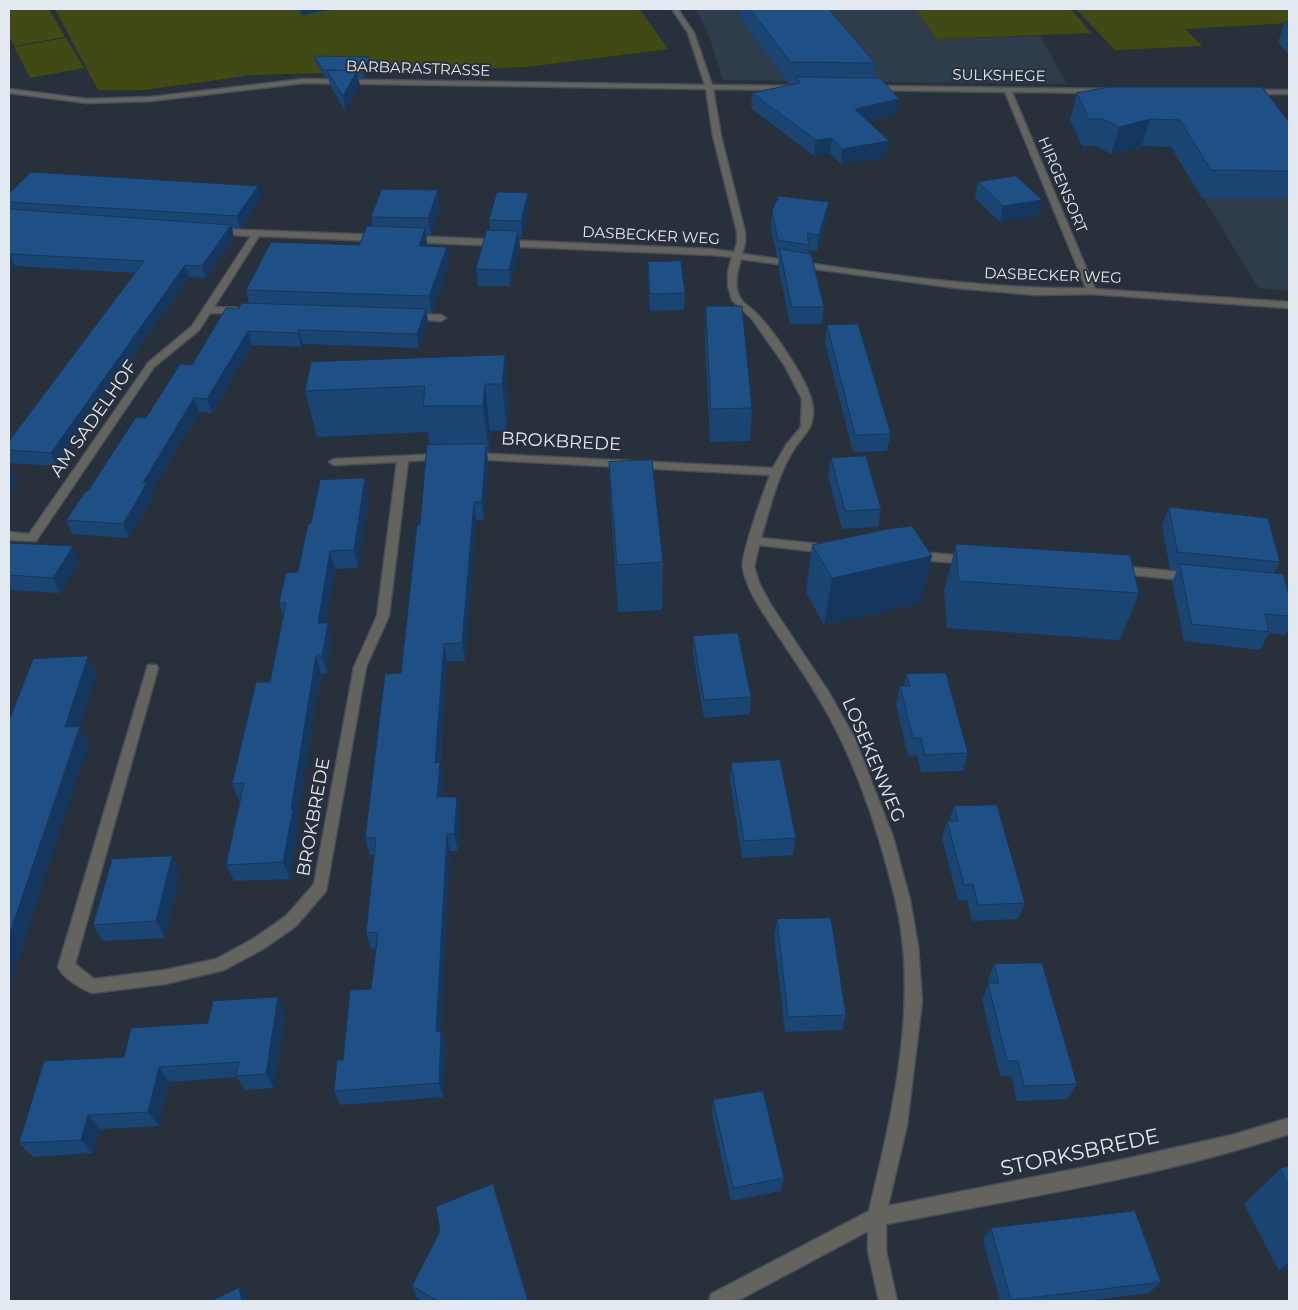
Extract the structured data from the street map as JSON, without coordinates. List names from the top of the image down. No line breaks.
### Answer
{"streets":{"street":["BARBARASTRASSE","SULKSHEGE","HIRGENSORT","DASBECKER WEG","AM SADELHOF","BROKBREDE","LOSEKENWEG","STORKSBREDE"]},"crossings":[["BARBARASTRASSE","LOSEKENWEG"],["SULKSHEGE","HIRGENSORT"],["HIRGENSORT","DASBECKER WEG"],["DASBECKER WEG","LOSEKENWEG"],["BROKBREDE","LOSEKENWEG"],["LOSEKENWEG","STORKSBREDE"]]}
